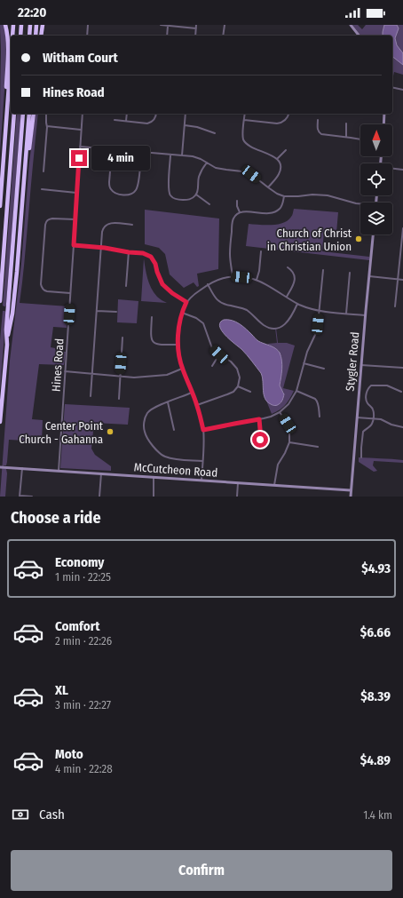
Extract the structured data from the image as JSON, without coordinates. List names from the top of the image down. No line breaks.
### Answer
{"streets":{"main road":["Stygler Road","McCutcheon Road"],"street":["Hines Road"]},"crossings":[["Stygler Road","McCutcheon Road"],["Hines Road","McCutcheon Road"]],"places":["Church of Christ in Christian Union","Center Point Church - Gahanna"],"north":"top","page":{"status":"22:20","banner":["Witham Court","Hines Road"],"bubble":"4 min","heading":"Choose a ride","list":[{"name":"Economy","note":"1 min · 22:25","value":"$4.93"},{"name":"Comfort","note":"2 min · 22:26","value":"$6.66"},{"name":"XL","note":"3 min · 22:27","value":"$8.39"},{"name":"Moto","note":"4 min · 22:28","value":"$4.89"}],"pay":["Cash","1.4 km"],"buttons":"Confirm"}}
